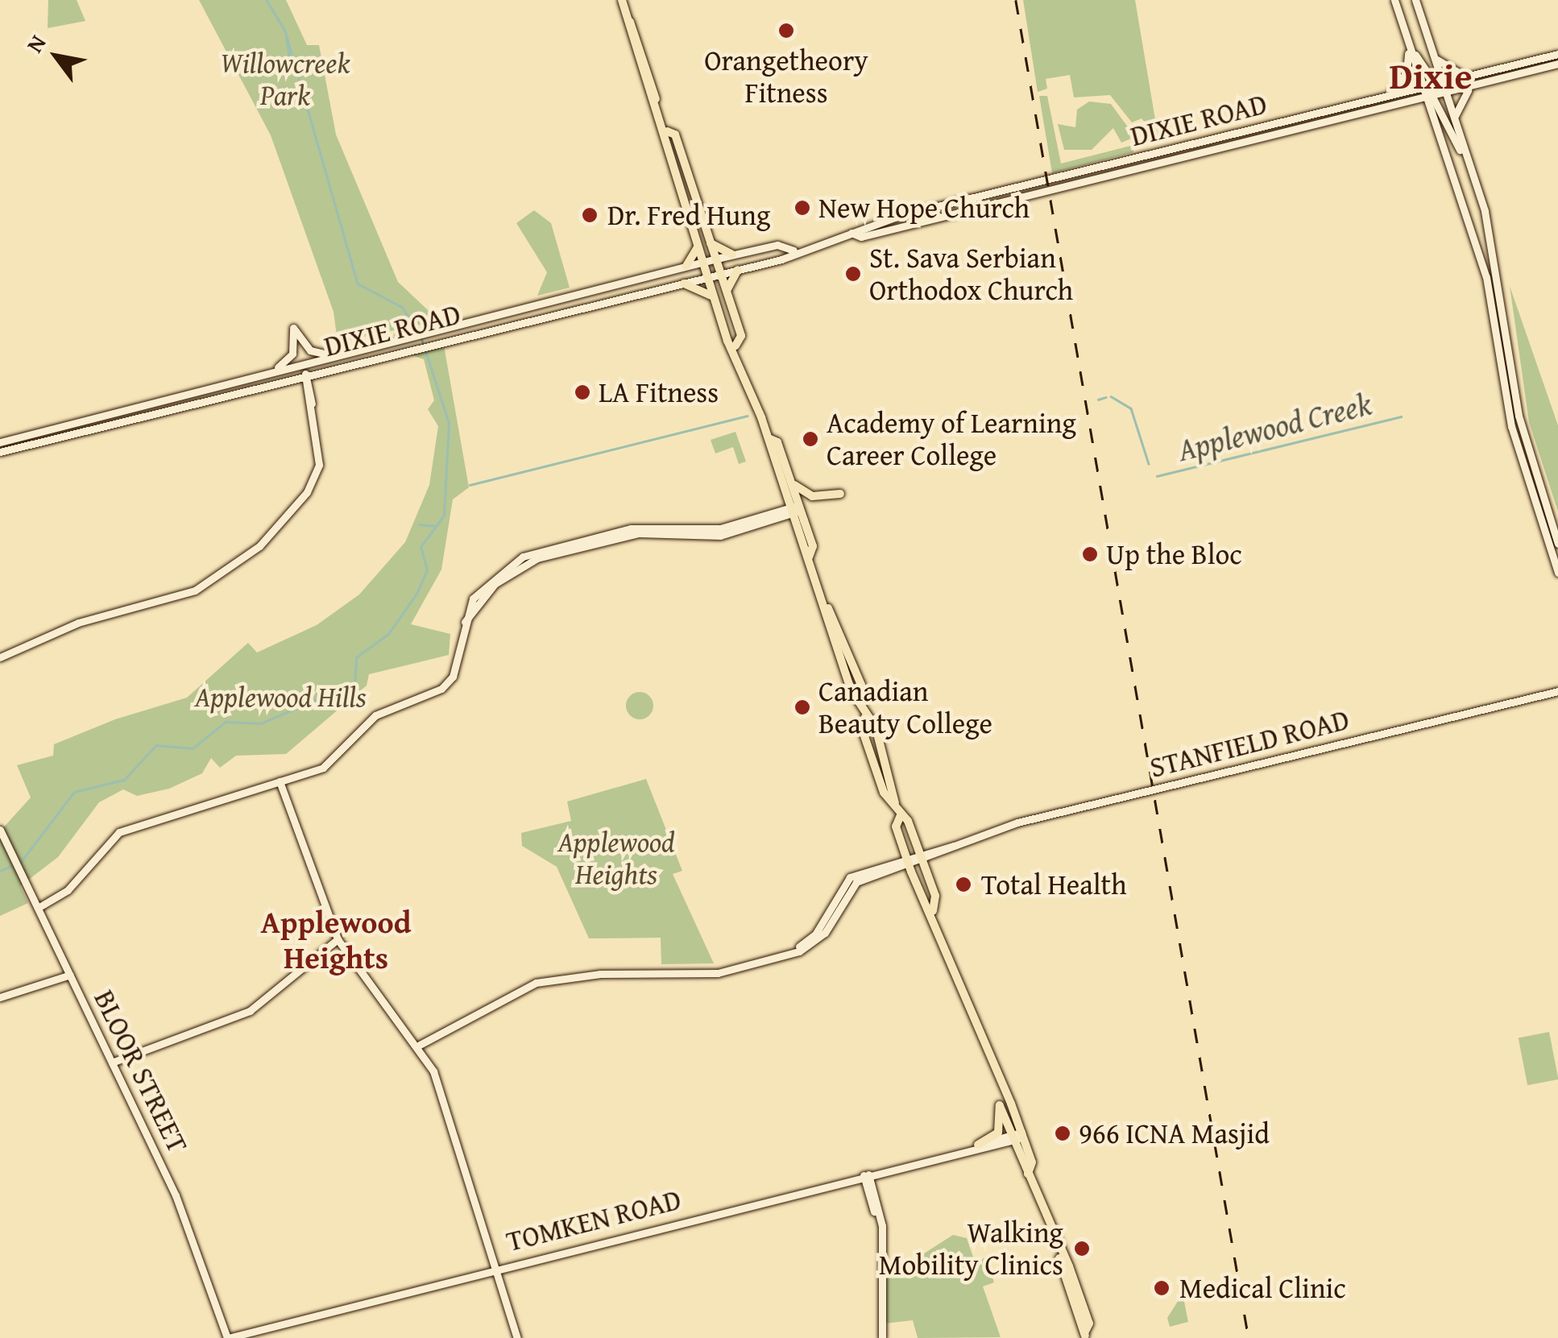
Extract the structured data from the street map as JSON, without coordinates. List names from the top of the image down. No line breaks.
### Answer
{"streets":{"street":["DIXIE ROAD","STANFIELD ROAD","BLOOR STREET","TOMKEN ROAD"]},"crossings":[["BLOOR STREET","TOMKEN ROAD"]],"districts":["Dixie","Applewood Heights"],"water":["Applewood Creek"],"parks":["Willowcreek Park","Applewood Hills","Applewood Heights"],"places":["Orangetheory Fitness","New Hope Church","Dr. Fred Hung","St. Sava Serbian Orthodox Church","LA Fitness","Academy of Learning Career College","Up the Bloc","Canadian Beauty College","Total Health","966 ICNA Masjid","Walking Mobility Clinics","Medical Clinic"],"north":"top left"}
